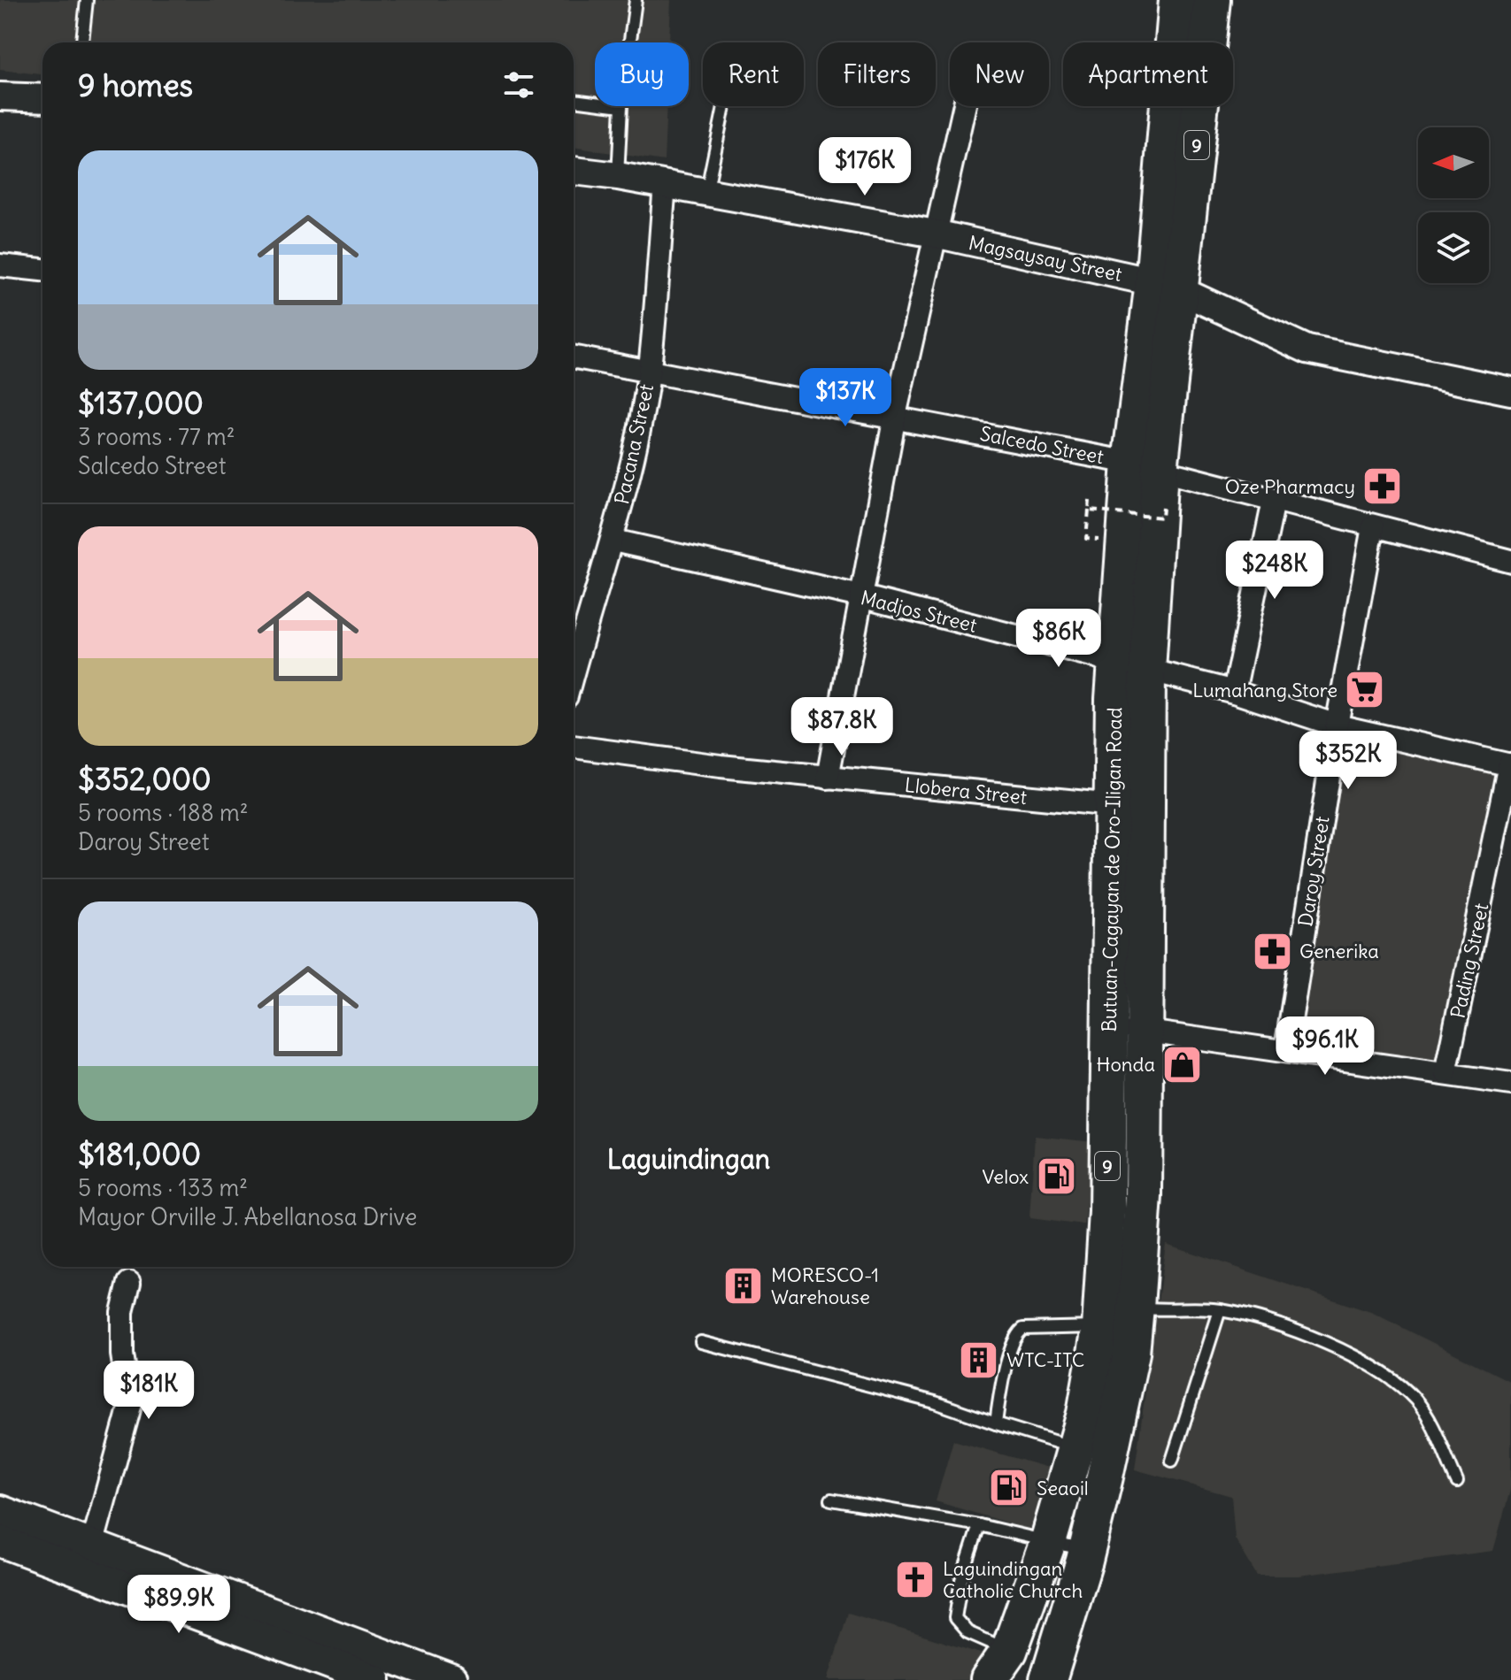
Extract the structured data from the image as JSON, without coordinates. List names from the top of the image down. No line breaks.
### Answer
{"streets":{"highway":["9","Butuan-Cagayan de Oro-Iligan Road"],"street":["Magsaysay Street","Pacana Street","Salcedo Street","Madjos Street","Llobera Street","Daroy Street","Pading Street"]},"crossings":[["Magsaysay Street","Pacana Street"],["Magsaysay Street","Butuan-Cagayan de Oro-Iligan Road"],["Pacana Street","Salcedo Street"],["Pacana Street","Madjos Street"],["Salcedo Street","Butuan-Cagayan de Oro-Iligan Road"],["Salcedo Street","Daroy Street"],["Madjos Street","Butuan-Cagayan de Oro-Iligan Road"],["Madjos Street","Daroy Street"],["Madjos Street","Pading Street"],["Llobera Street","Butuan-Cagayan de Oro-Iligan Road"]],"districts":["Laguindingan"],"places":{"pharmacy":["Oze Pharmacy","Generika"],"supermarket":["Lumahang Store"],"shop":["Honda"],"fuel station":["Velox","Seaoil"],"building":["MORESCO-1 Warehouse","WTC-ITC"],"church":["Laguindingan Catholic Church"]},"north":"left","page":{"chip":["Buy","Rent","Filters","New","Apartment"],"heading":"9 homes","list":[{"name":"$137,000","note":"3 rooms · 77 m² · Salcedo Street"},{"name":"$352,000","note":"5 rooms · 188 m² · Daroy Street"},{"name":"$181,000","note":"5 rooms · 133 m² · Mayor Orville J. Abellanosa Drive"}],"price":["$176K","$137K","$248K","$86K","$87.8K","$352K","$96.1K","$181K","$89.9K"]}}
